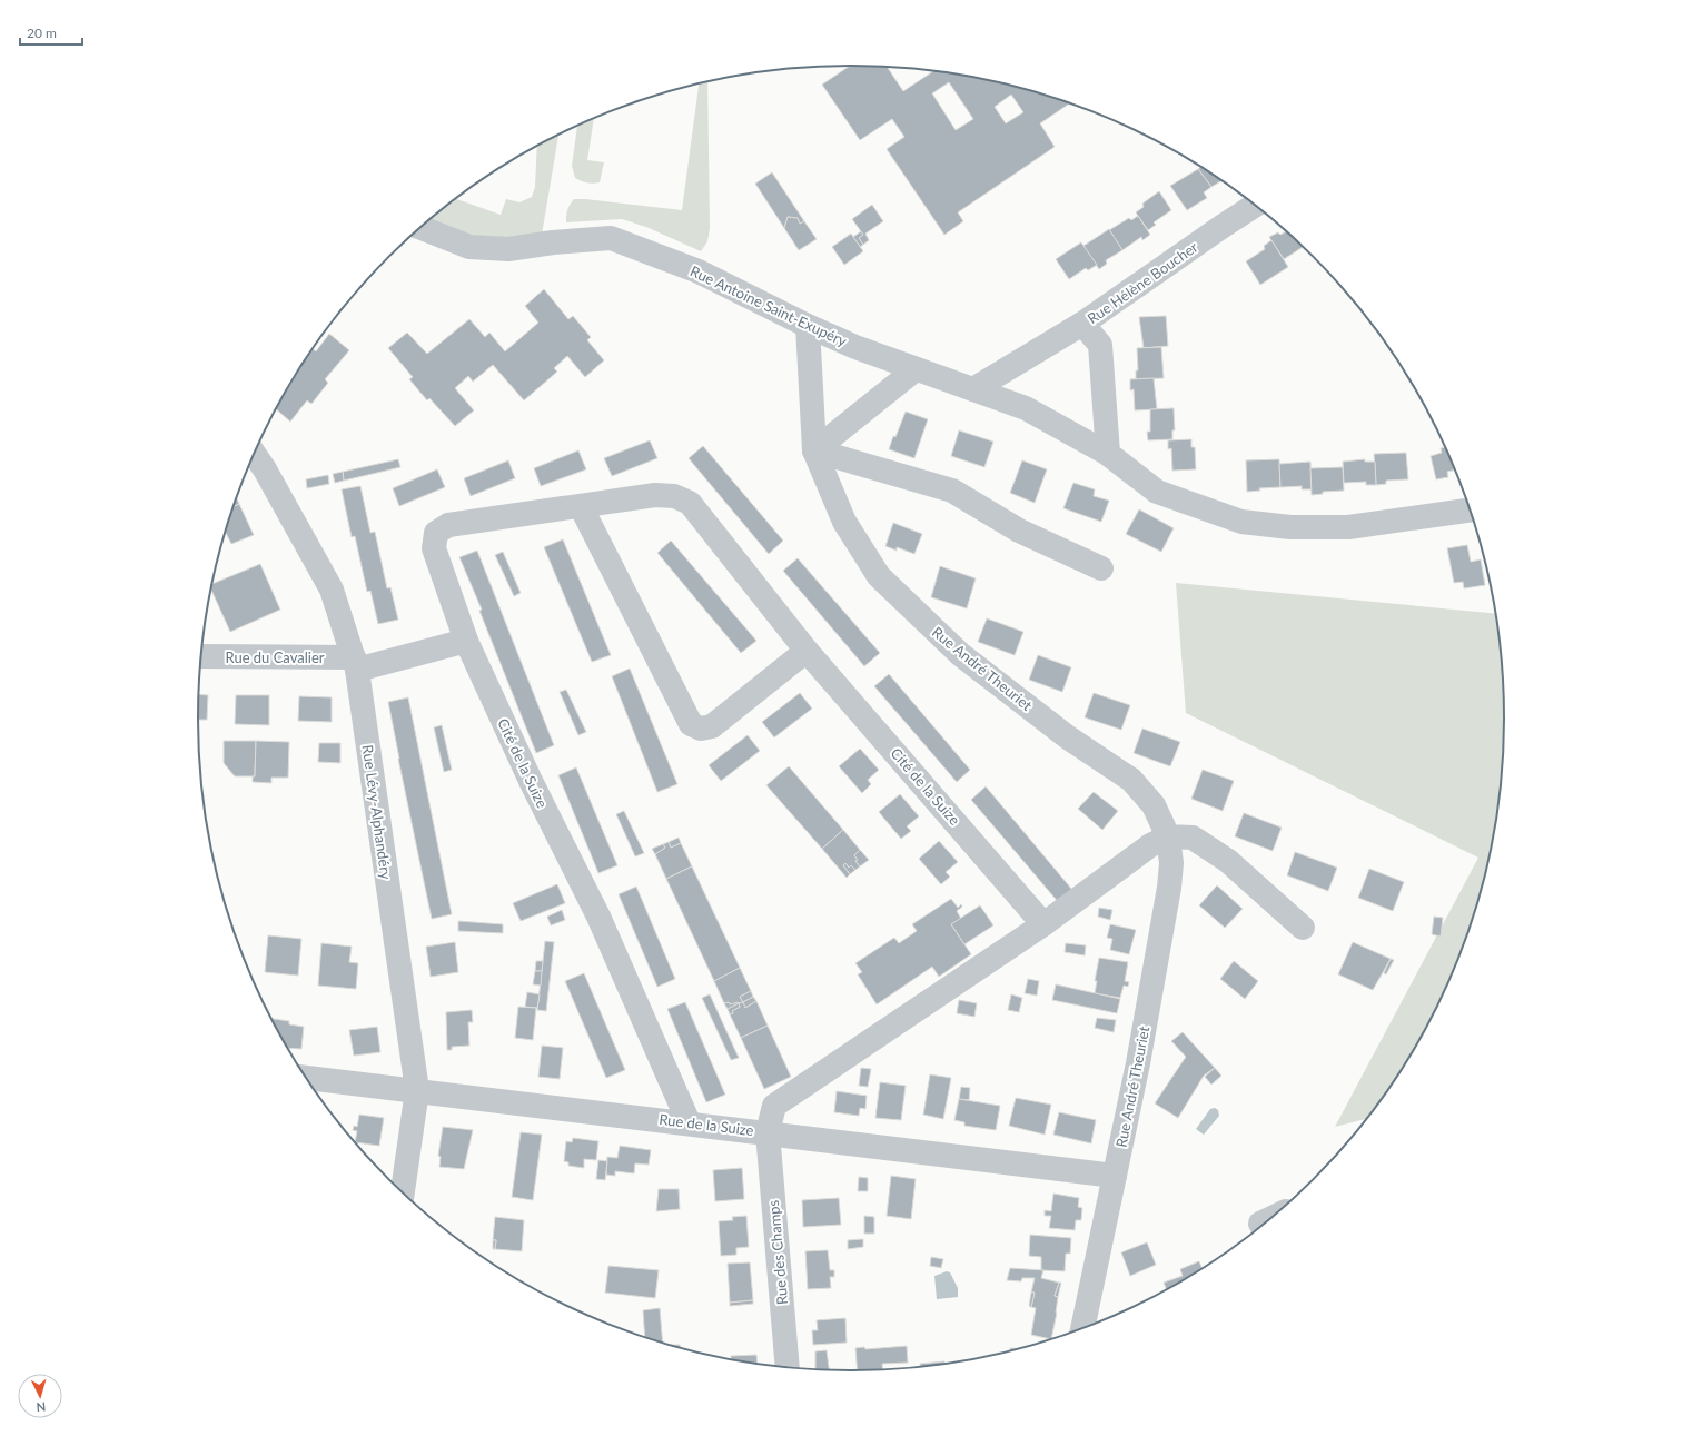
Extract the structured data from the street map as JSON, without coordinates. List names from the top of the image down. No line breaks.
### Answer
{"streets":{"street":["Rue Hélène Boucher","Rue Antoine Saint-Exupéry","Rue du Cavalier","Rue André Theuriet","Cité de la Suize","Rue Lévy-Alphandéry","Rue de la Suize","Rue des Champs"]},"crossings":[["Rue Hélène Boucher","Rue Antoine Saint-Exupéry"],["Rue Antoine Saint-Exupéry","Rue André Theuriet"],["Rue du Cavalier","Cité de la Suize"],["Rue du Cavalier","Rue Lévy-Alphandéry"],["Rue André Theuriet","Rue de la Suize"],["Cité de la Suize","Rue de la Suize"],["Rue Lévy-Alphandéry","Rue de la Suize"],["Rue de la Suize","Rue des Champs"]],"scale_bar":"20 m","north":"bottom"}
